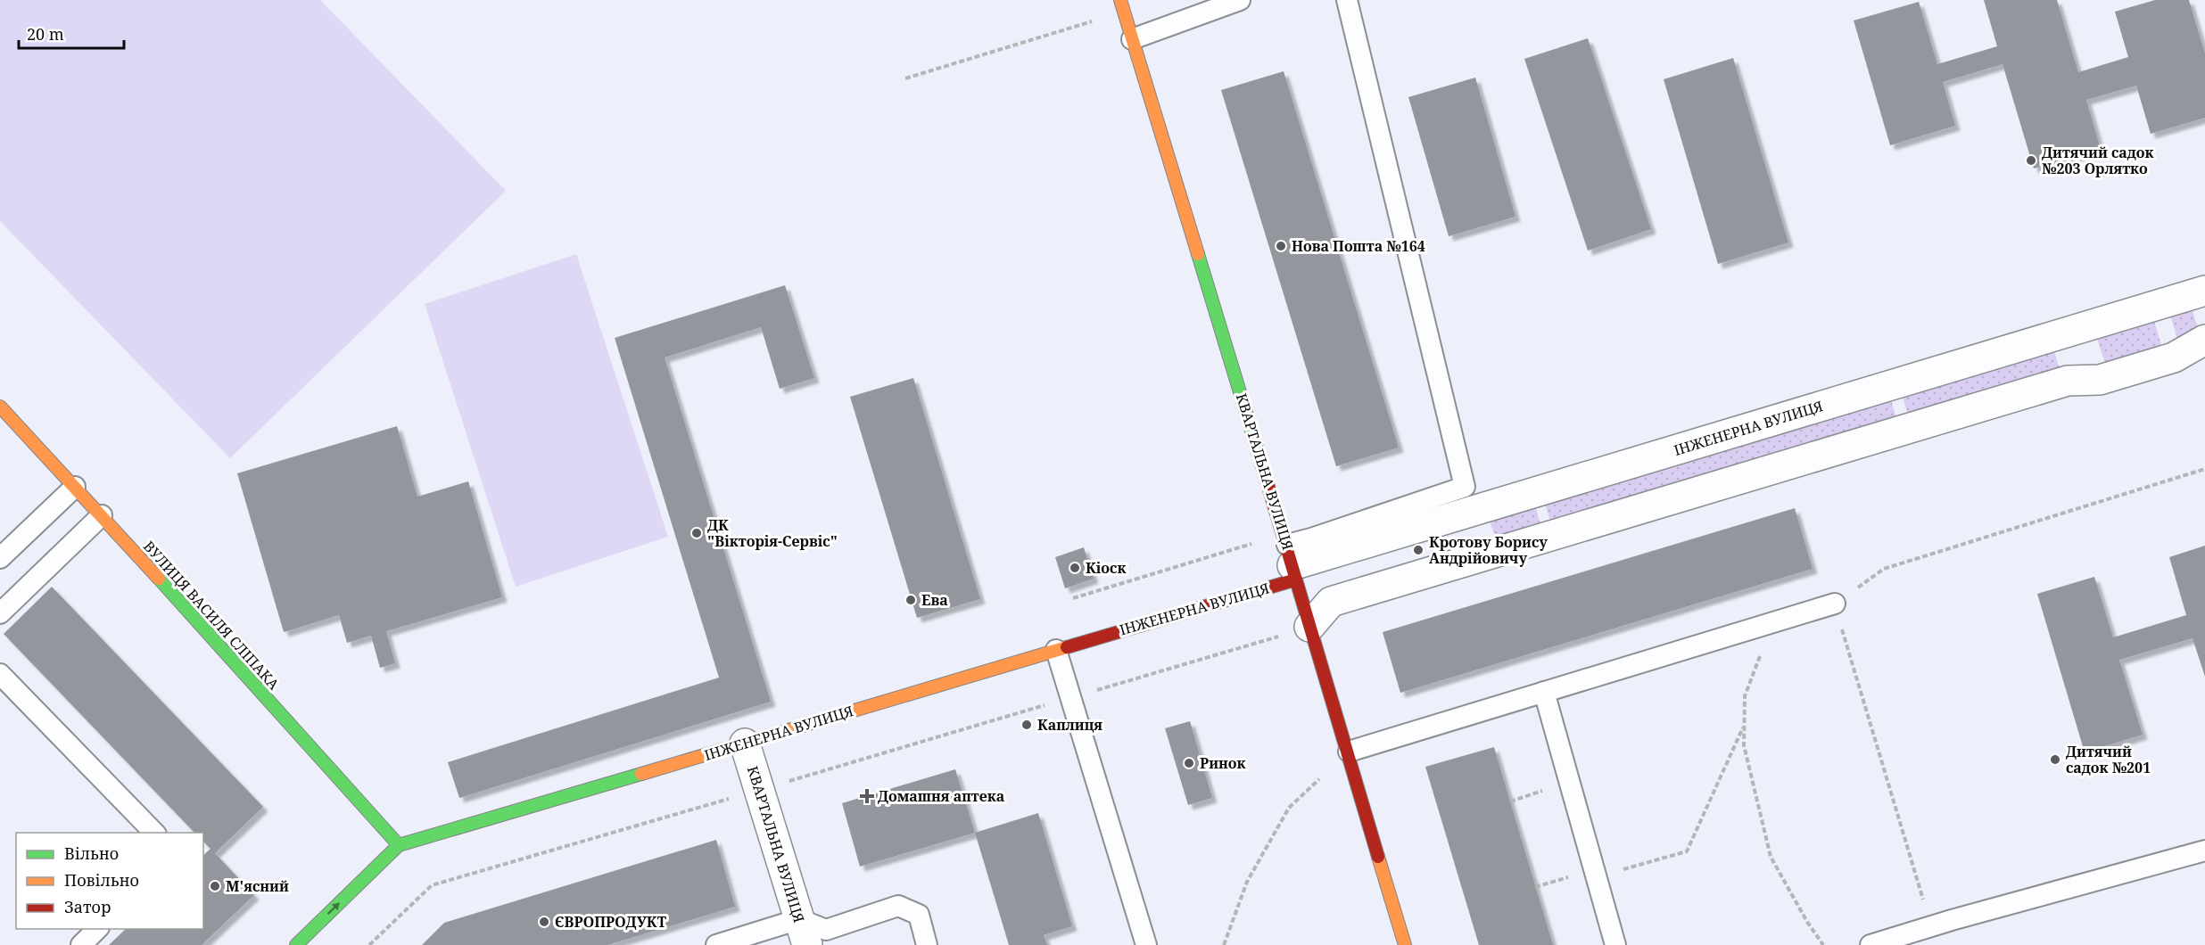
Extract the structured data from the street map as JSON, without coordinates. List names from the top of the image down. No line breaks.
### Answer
{"streets":{"street":["ІНЖЕНЕРНА ВУЛИЦЯ","КВАРТАЛЬНА ВУЛИЦЯ","ВУЛИЦЯ ВАСИЛЯ СЛІПАКА"]},"crossings":[["ІНЖЕНЕРНА ВУЛИЦЯ","КВАРТАЛЬНА ВУЛИЦЯ"],["ІНЖЕНЕРНА ВУЛИЦЯ","ВУЛИЦЯ ВАСИЛЯ СЛІПАКА"]],"places":{"other":["Дитячий садок №203 Орлятко","Нова Пошта №164","ДК \"Вікторія-Сервіс\"","Кротову Борису Андрійовичу","Кіоск","Ева","Каплиця","Дитячий садок №201","Ринок","М'ясний","ЄВРОПРОДУКТ"],"health":["Домашня аптека"]},"legend":["Вільно","Повільно","Затор"],"scale_bar":"20 m"}
